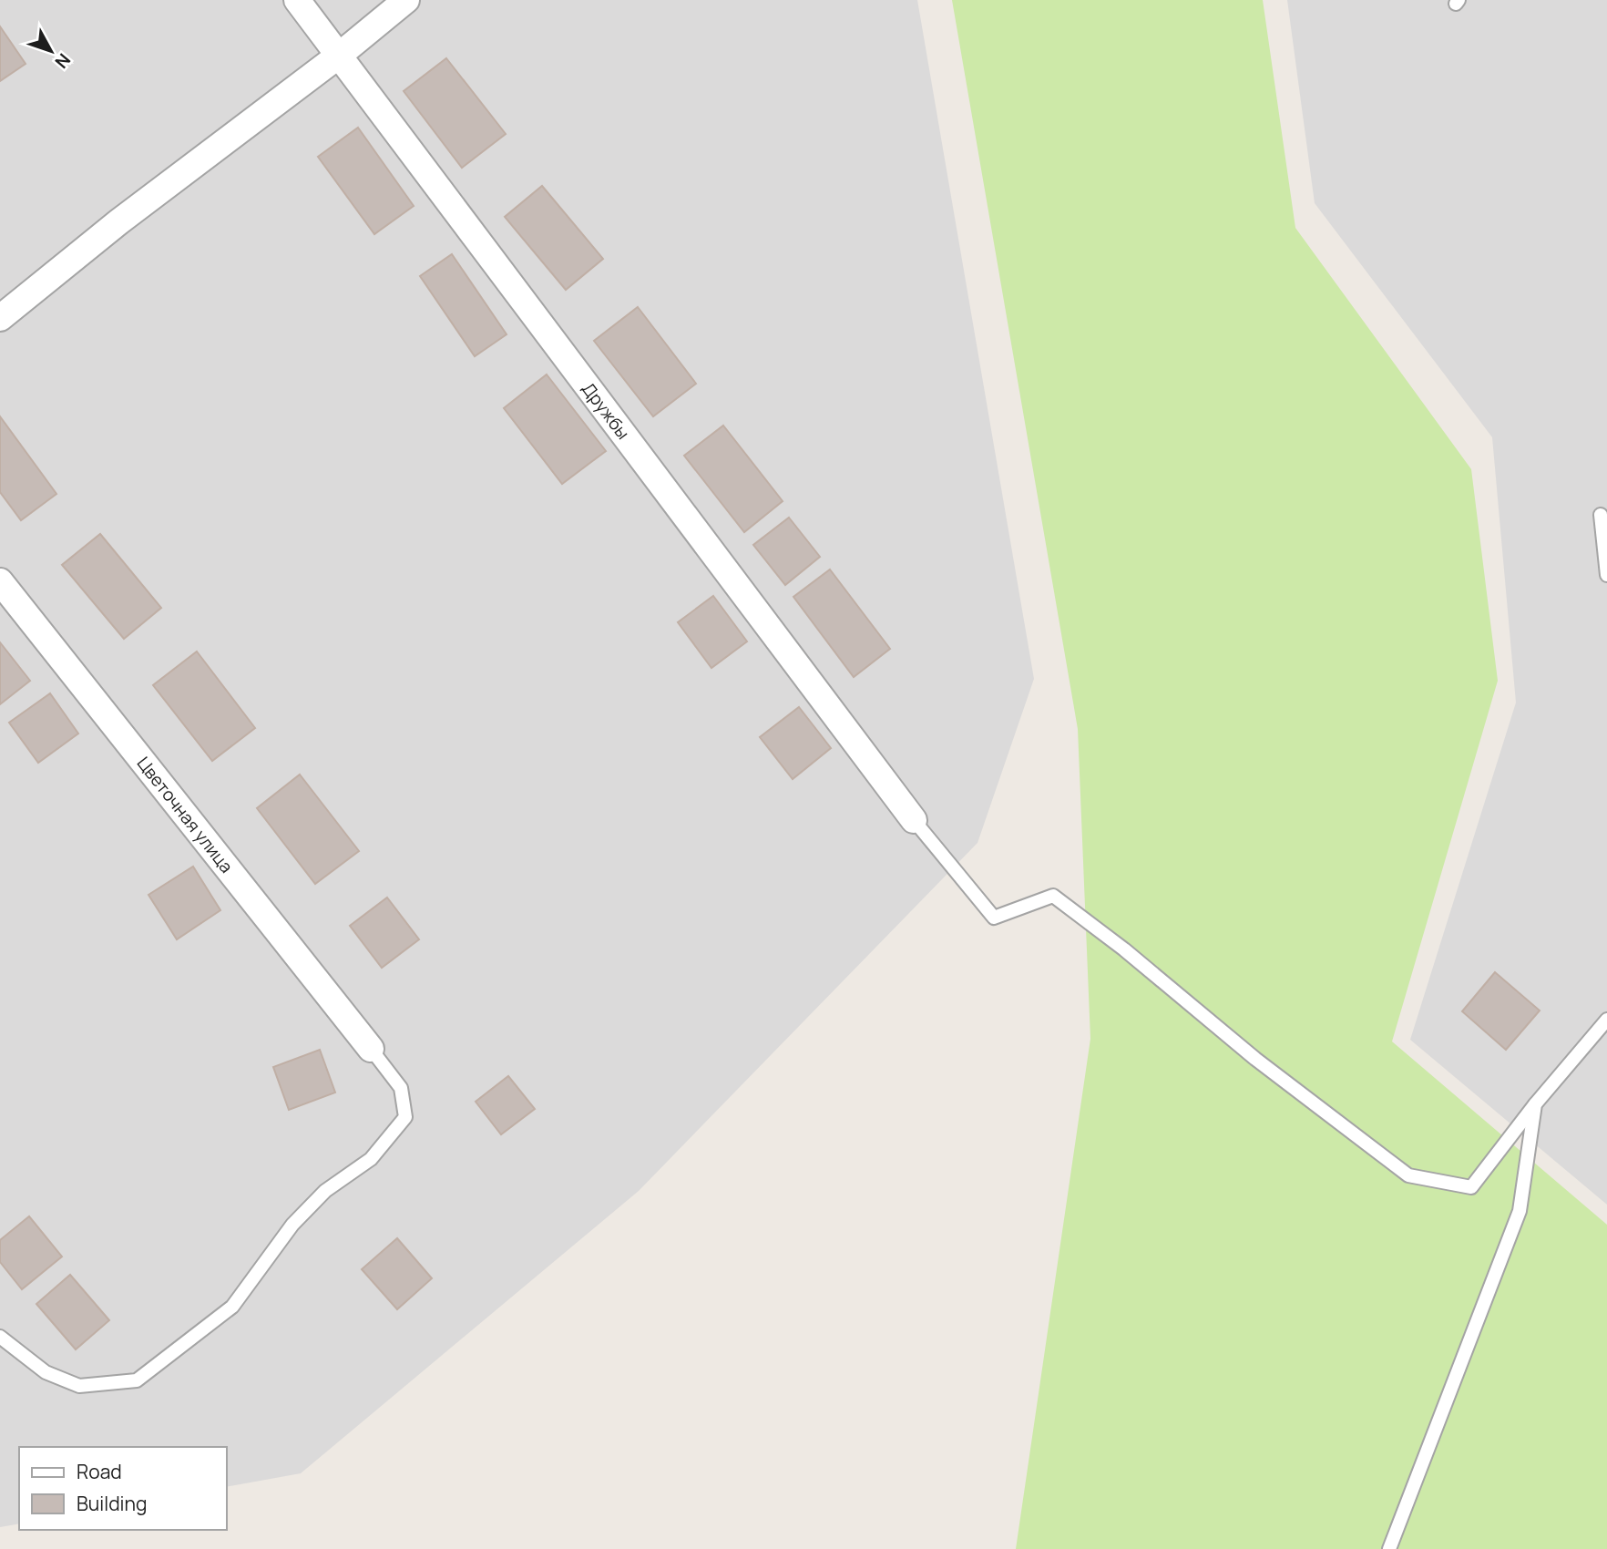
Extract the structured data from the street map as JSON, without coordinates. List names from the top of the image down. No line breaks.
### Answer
{"streets":{"street":["Дружбы","Цветочная улица"]},"legend":["Road","Building"],"north":"bottom right"}
